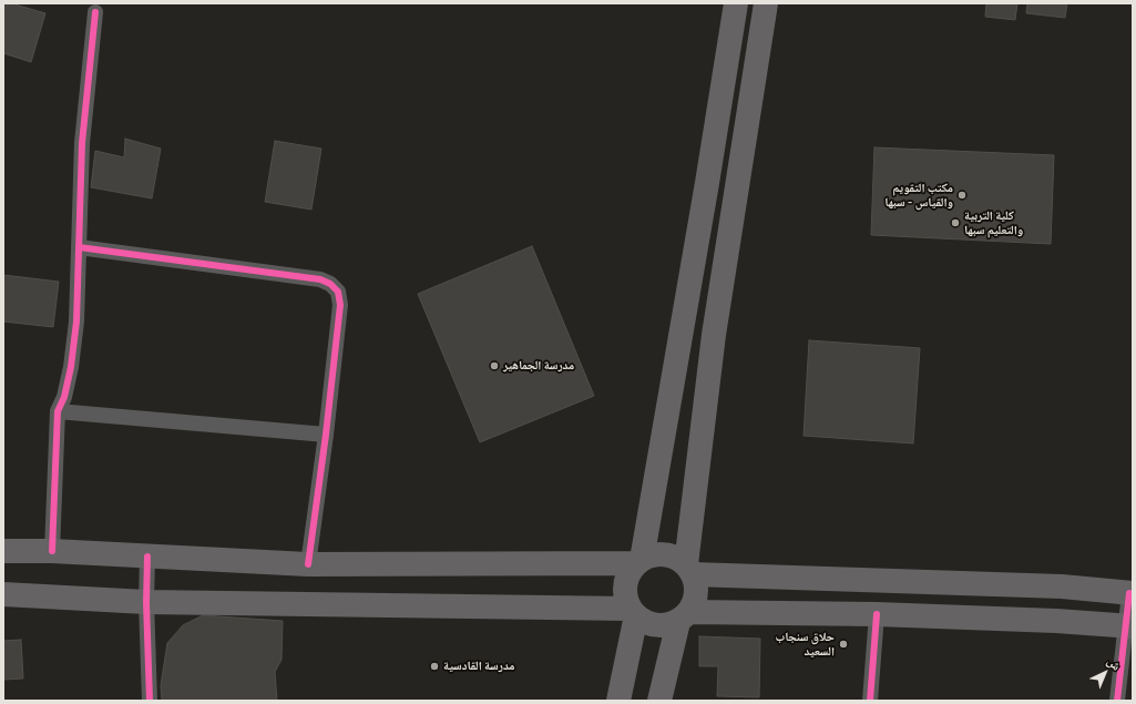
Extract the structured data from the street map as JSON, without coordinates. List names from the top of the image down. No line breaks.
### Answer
{"places":["مكتب التقويم والقياس - سبها","كلية التربية والتعليم سبها","مدرسة الجماهير","حلاق سنجاب السعيد","مدرسة القادسية"],"north":"top right"}
